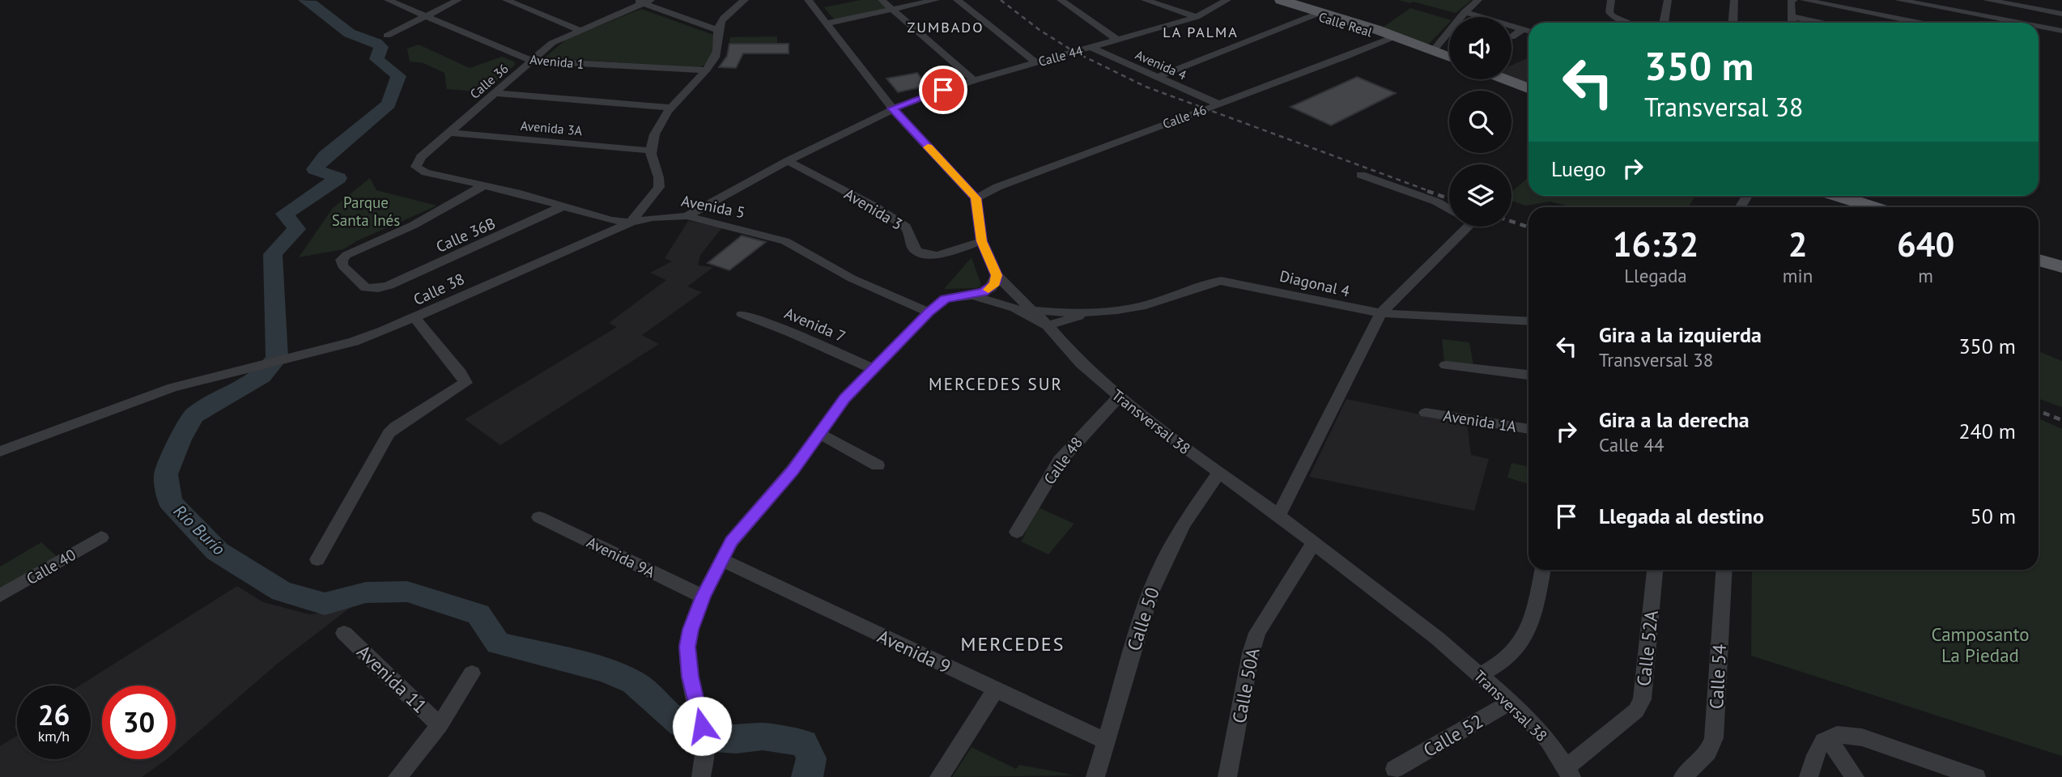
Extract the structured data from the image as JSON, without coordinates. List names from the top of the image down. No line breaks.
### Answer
{"streets":{"main road":["Calle Real"],"street":["Calle 44","Avenida 1","Avenida 4","Calle 36","Calle 46","Avenida 3A","Avenida 5","Avenida 3","Calle 36B","Diagonal 4","Calle 38","Avenida 7","Avenida 1A","Transversal 38","Calle 48","Avenida 9A","Calle 40","Calle 50","Calle 52A","Avenida 9","Calle 54","Avenida 11","Calle 50A","Calle 52"]},"crossings":[["Calle Real","Calle 46"],["Calle 44","Avenida 4"],["Calle 44","Avenida 5"],["Calle 44","Avenida 3"],["Avenida 1","Calle 36"],["Avenida 4","Calle 46"],["Calle 36","Avenida 3A"],["Calle 36","Avenida 5"],["Calle 46","Transversal 38"],["Avenida 3A","Calle 38"],["Avenida 5","Calle 36B"],["Avenida 5","Calle 38"],["Avenida 3","Transversal 38"],["Diagonal 4","Transversal 38"],["Transversal 38","Calle 48"],["Transversal 38","Calle 50"],["Transversal 38","Calle 52A"],["Transversal 38","Calle 50A"],["Transversal 38","Calle 52"],["Calle 50","Avenida 9"]],"districts":["ZUMBADO","LA PALMA","MERCEDES SUR","MERCEDES"],"water":["Río Burío"],"parks":["Parque Santa Inés","Camposanto La Piedad"],"page":{"turn":["350 m","Transversal 38"],"then":"Luego","eta":["16:32","Llegada","2","min","640","m"],"list":[{"name":"Gira a la izquierda","note":"Transversal 38","value":"350 m"},{"name":"Gira a la derecha","note":"Calle 44","value":"240 m"},{"name":"Llegada al destino","value":"50 m"}],"speed":"26 km/h","limit":"30"}}
